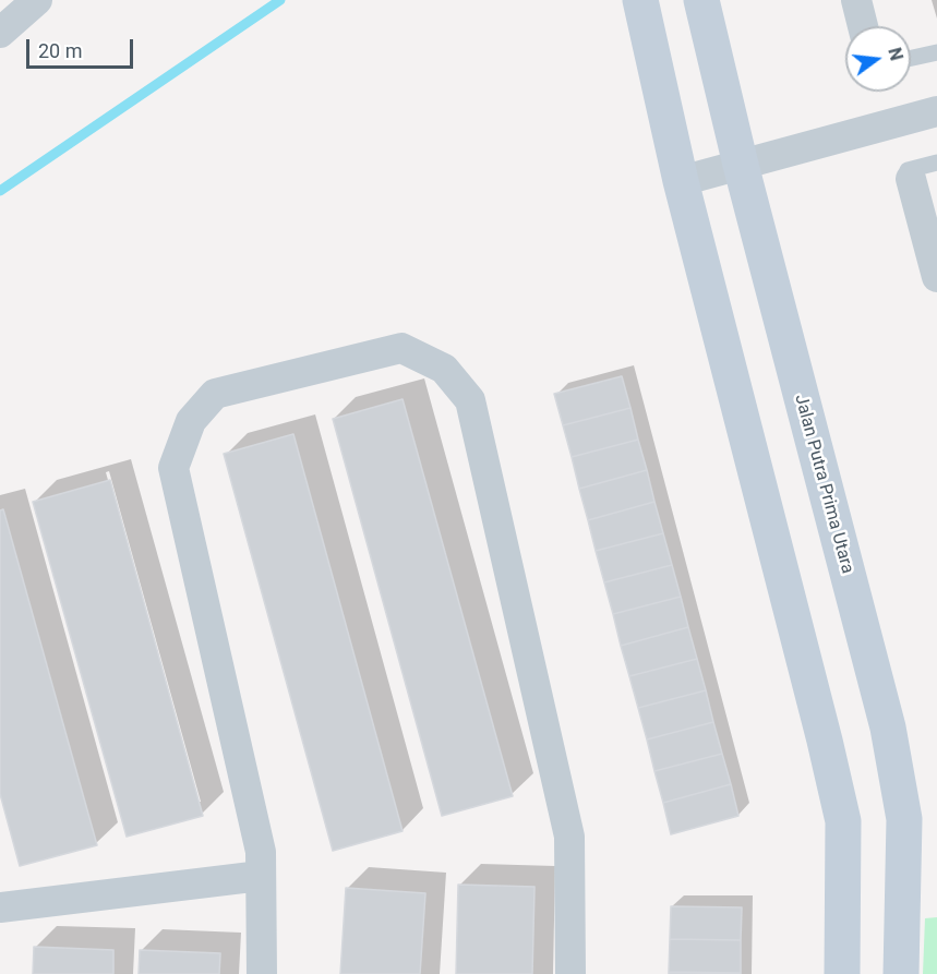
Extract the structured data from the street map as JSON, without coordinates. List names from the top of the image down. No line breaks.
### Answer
{"streets":{"main road":["Jalan Putra Prima Utara"]},"scale_bar":"20 m","north":"right"}
